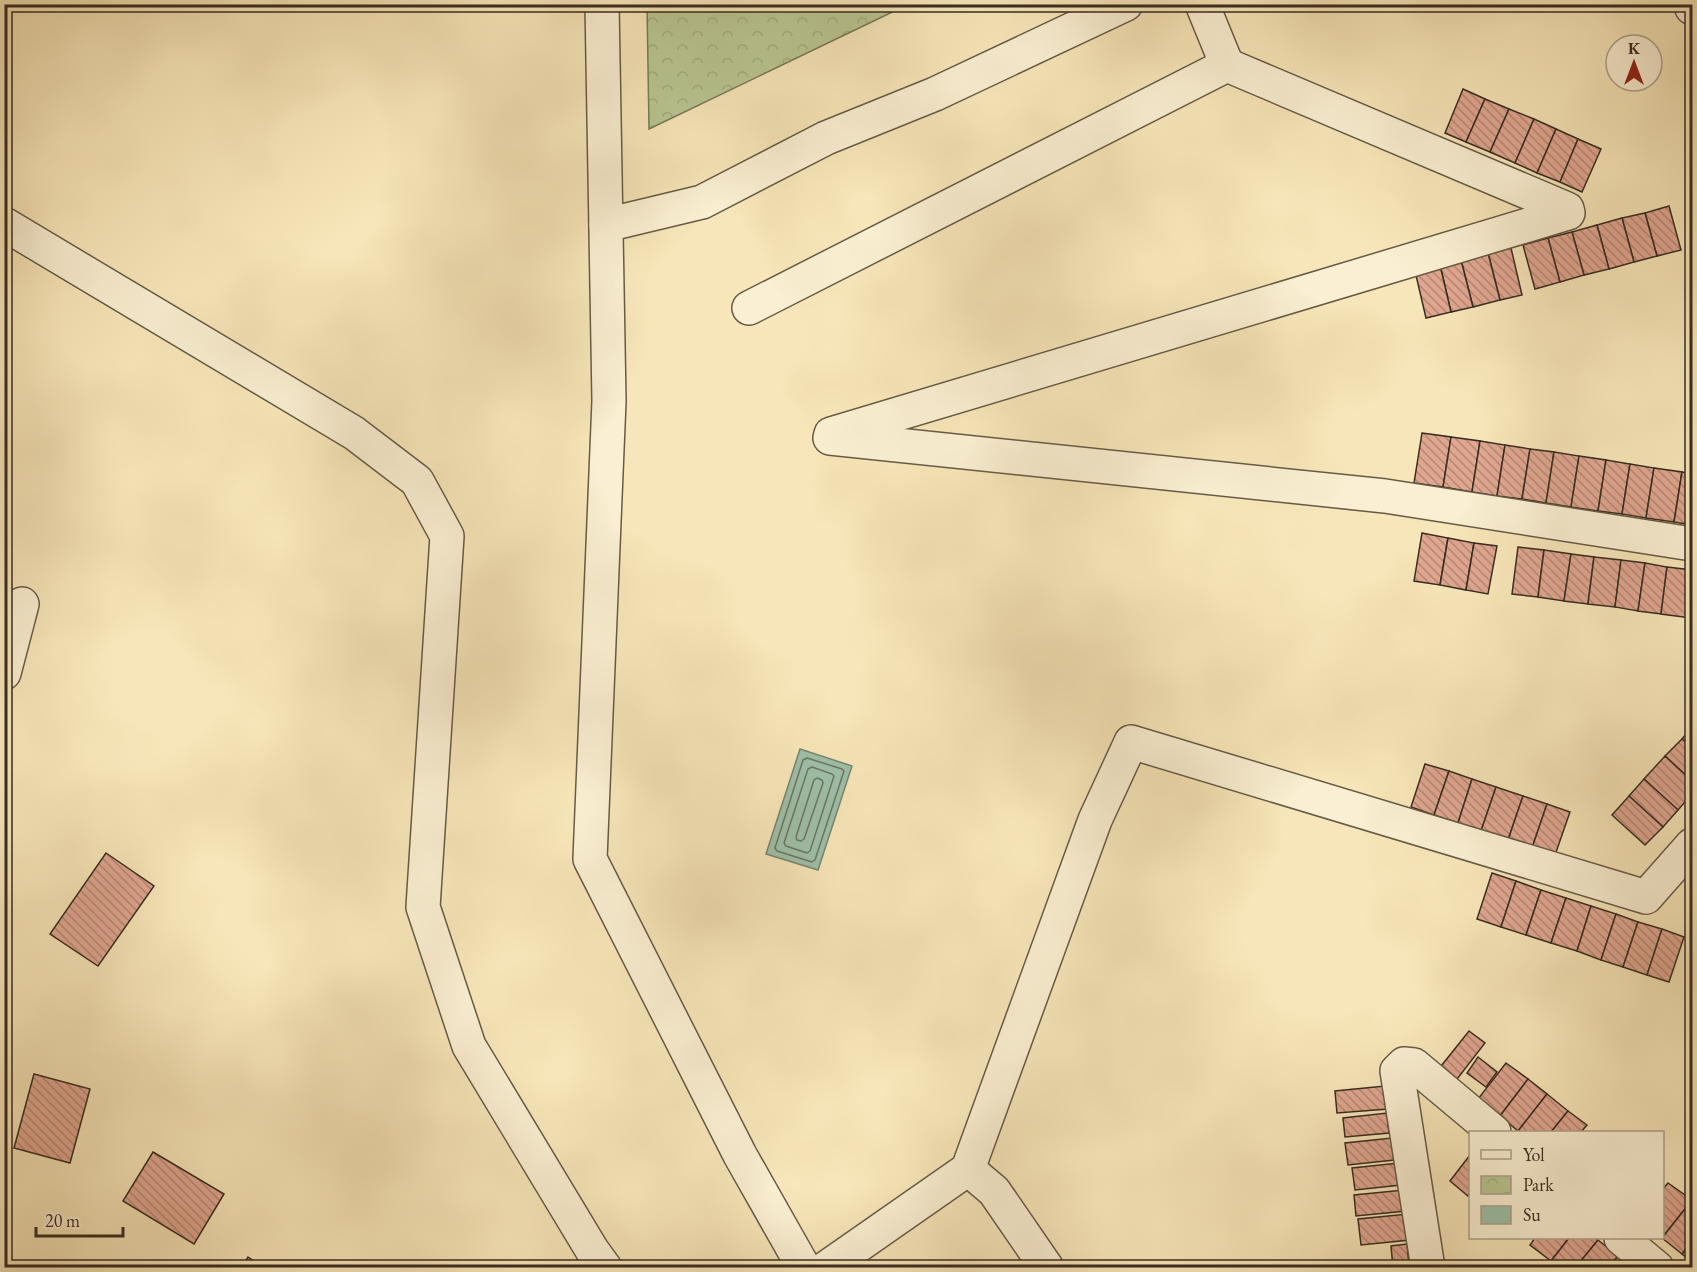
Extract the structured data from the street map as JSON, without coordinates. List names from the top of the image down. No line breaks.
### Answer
{"legend":["Yol","Park","Su"],"scale_bar":"20 m","north":"top"}
